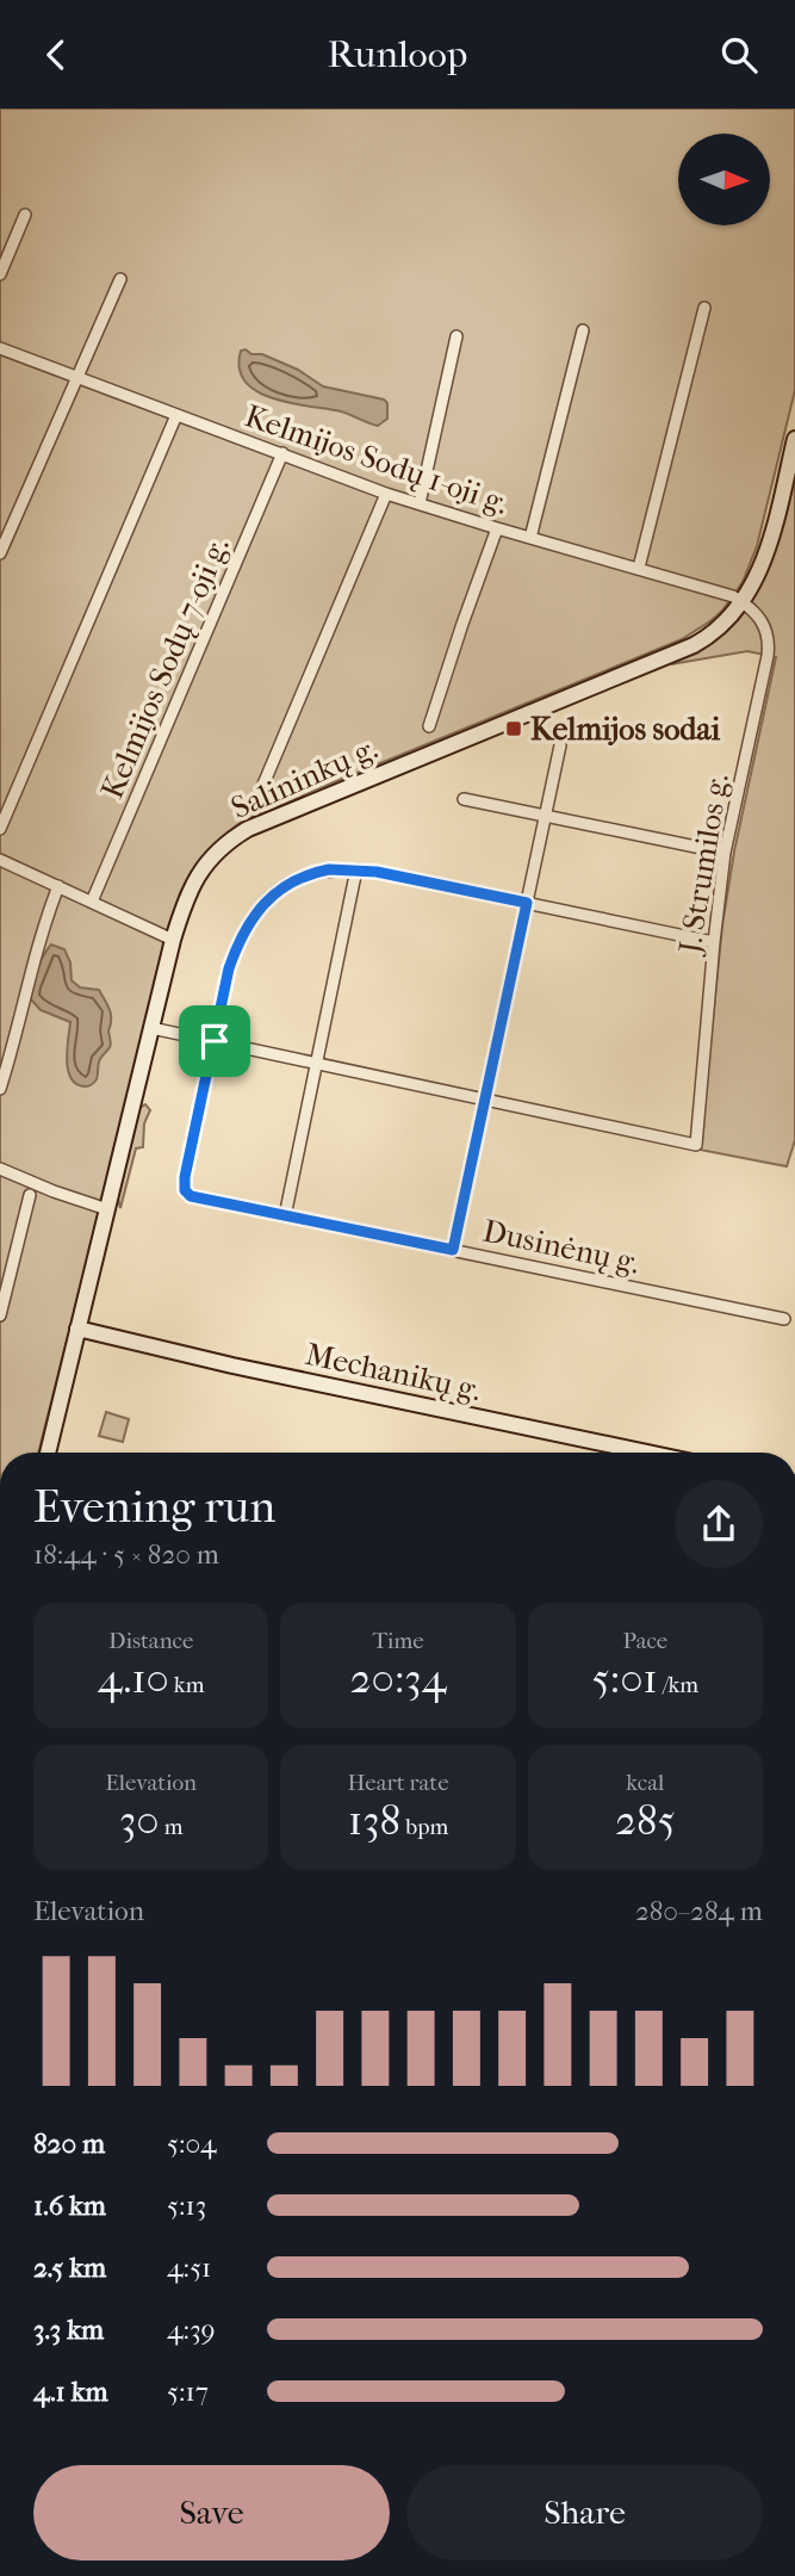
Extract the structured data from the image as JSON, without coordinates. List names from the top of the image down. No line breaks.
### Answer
{"streets":{"main road":["Salininkų g.","Mechanikų g."],"street":["Kelmijos Sodų 1-oji g.","Kelmijos Sodų 7-oji g.","J. Strumilos g.","Dusinėnų g."]},"crossings":[["Kelmijos Sodų 1-oji g.","Kelmijos Sodų 7-oji g."],["Kelmijos Sodų 1-oji g.","Salininkų g."],["Kelmijos Sodų 1-oji g.","J. Strumilos g."],["Salininkų g.","J. Strumilos g."],["Salininkų g.","Mechanikų g."],["J. Strumilos g.","Dusinėnų g."]],"places":{"transit":["Kelmijos sodai"]},"north":"right","page":{"header":"Runloop","heading":["Evening run","18:44 · 5 × 820 m"],"stats":[["Distance","4.10 km"],["Time","20:34"],["Pace","5:01 /km"],["Elevation","30 m"],["Heart rate","138 bpm"],["kcal","285"]],"chart":["Elevation","280–284 m"],"list":[{"name":"820 m","note":"5:04"},{"name":"1.6 km","note":"5:13"},{"name":"2.5 km","note":"4:51"},{"name":"3.3 km","note":"4:39"},{"name":"4.1 km","note":"5:17"}],"buttons":["Save","Share"]}}
